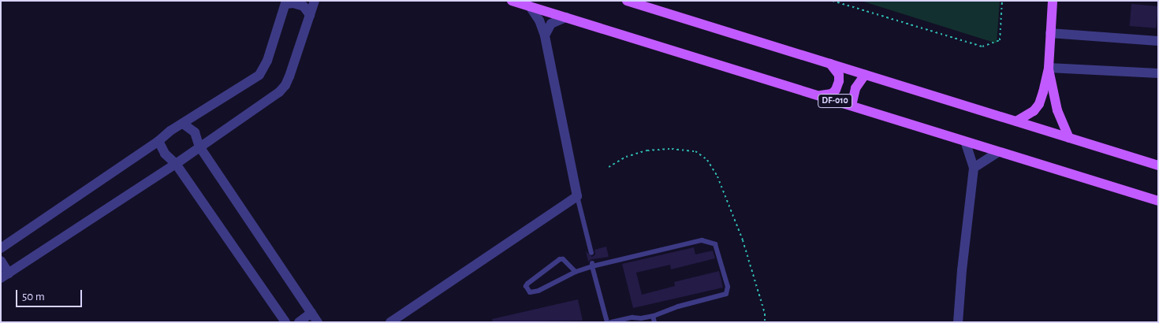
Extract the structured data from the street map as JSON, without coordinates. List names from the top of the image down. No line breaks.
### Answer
{"streets":{"main road":["DF-010"]},"scale_bar":"50 m"}
